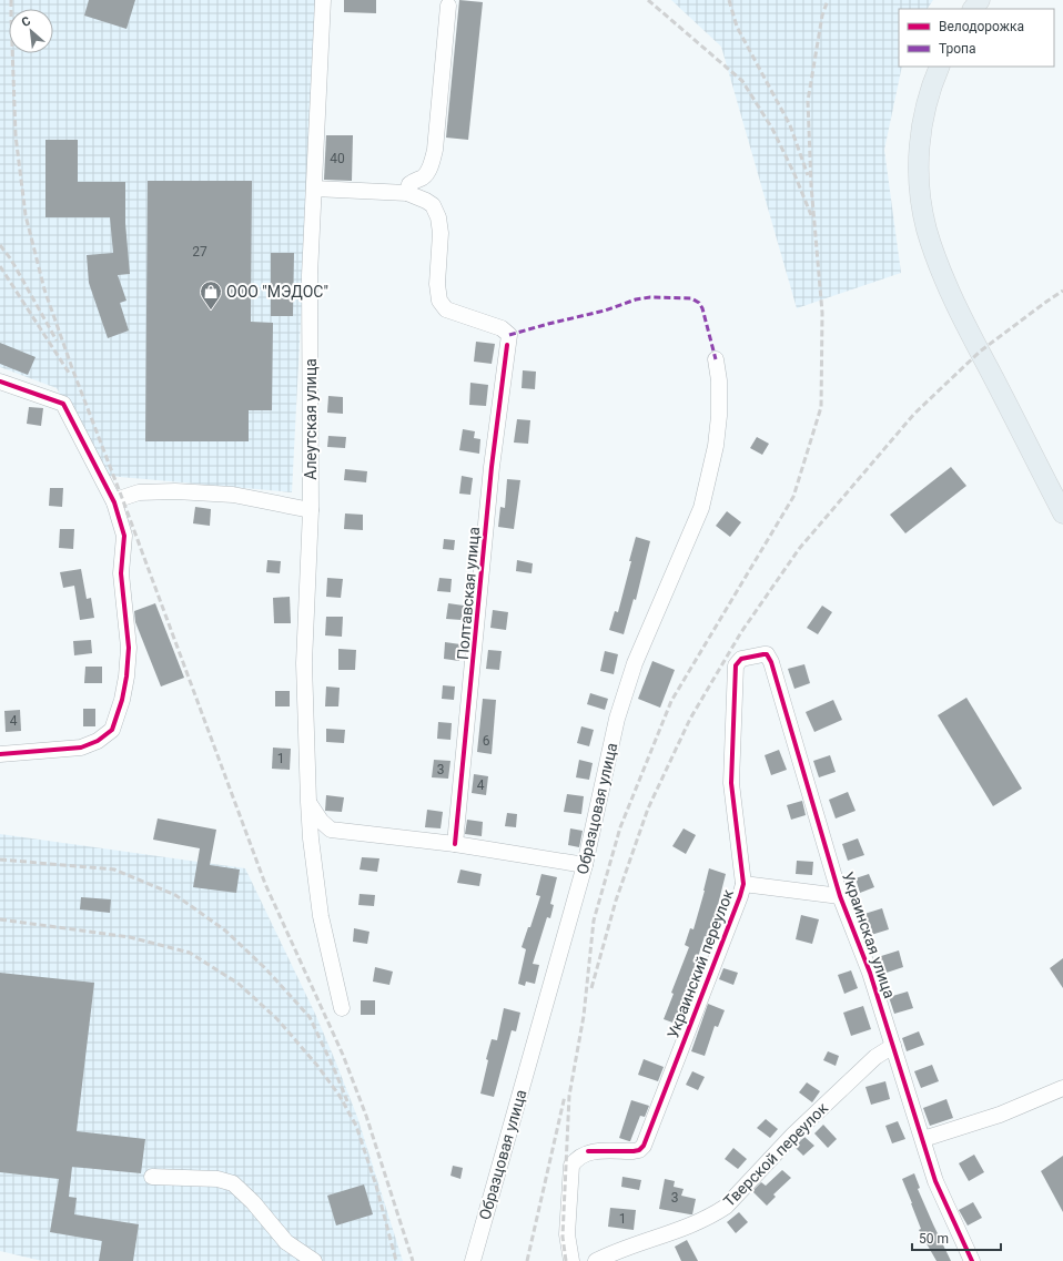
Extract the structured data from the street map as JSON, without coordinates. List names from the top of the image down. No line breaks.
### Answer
{"streets":{"street":["Алеутская улица","Полтавская улица","Образцовая улица","Украинская улица","Украинский переулок","Тверской переулок"]},"crossings":[["Украинская улица","Украинский переулок"],["Украинская улица","Тверской переулок"]],"places":{"shop":["ООО \"МЭДОС\""]},"house_numbers":["40","27","4","6","1","3","4","3","1"],"legend":["Велодорожка","Тропа"],"scale_bar":"50 m","north":"top left"}
